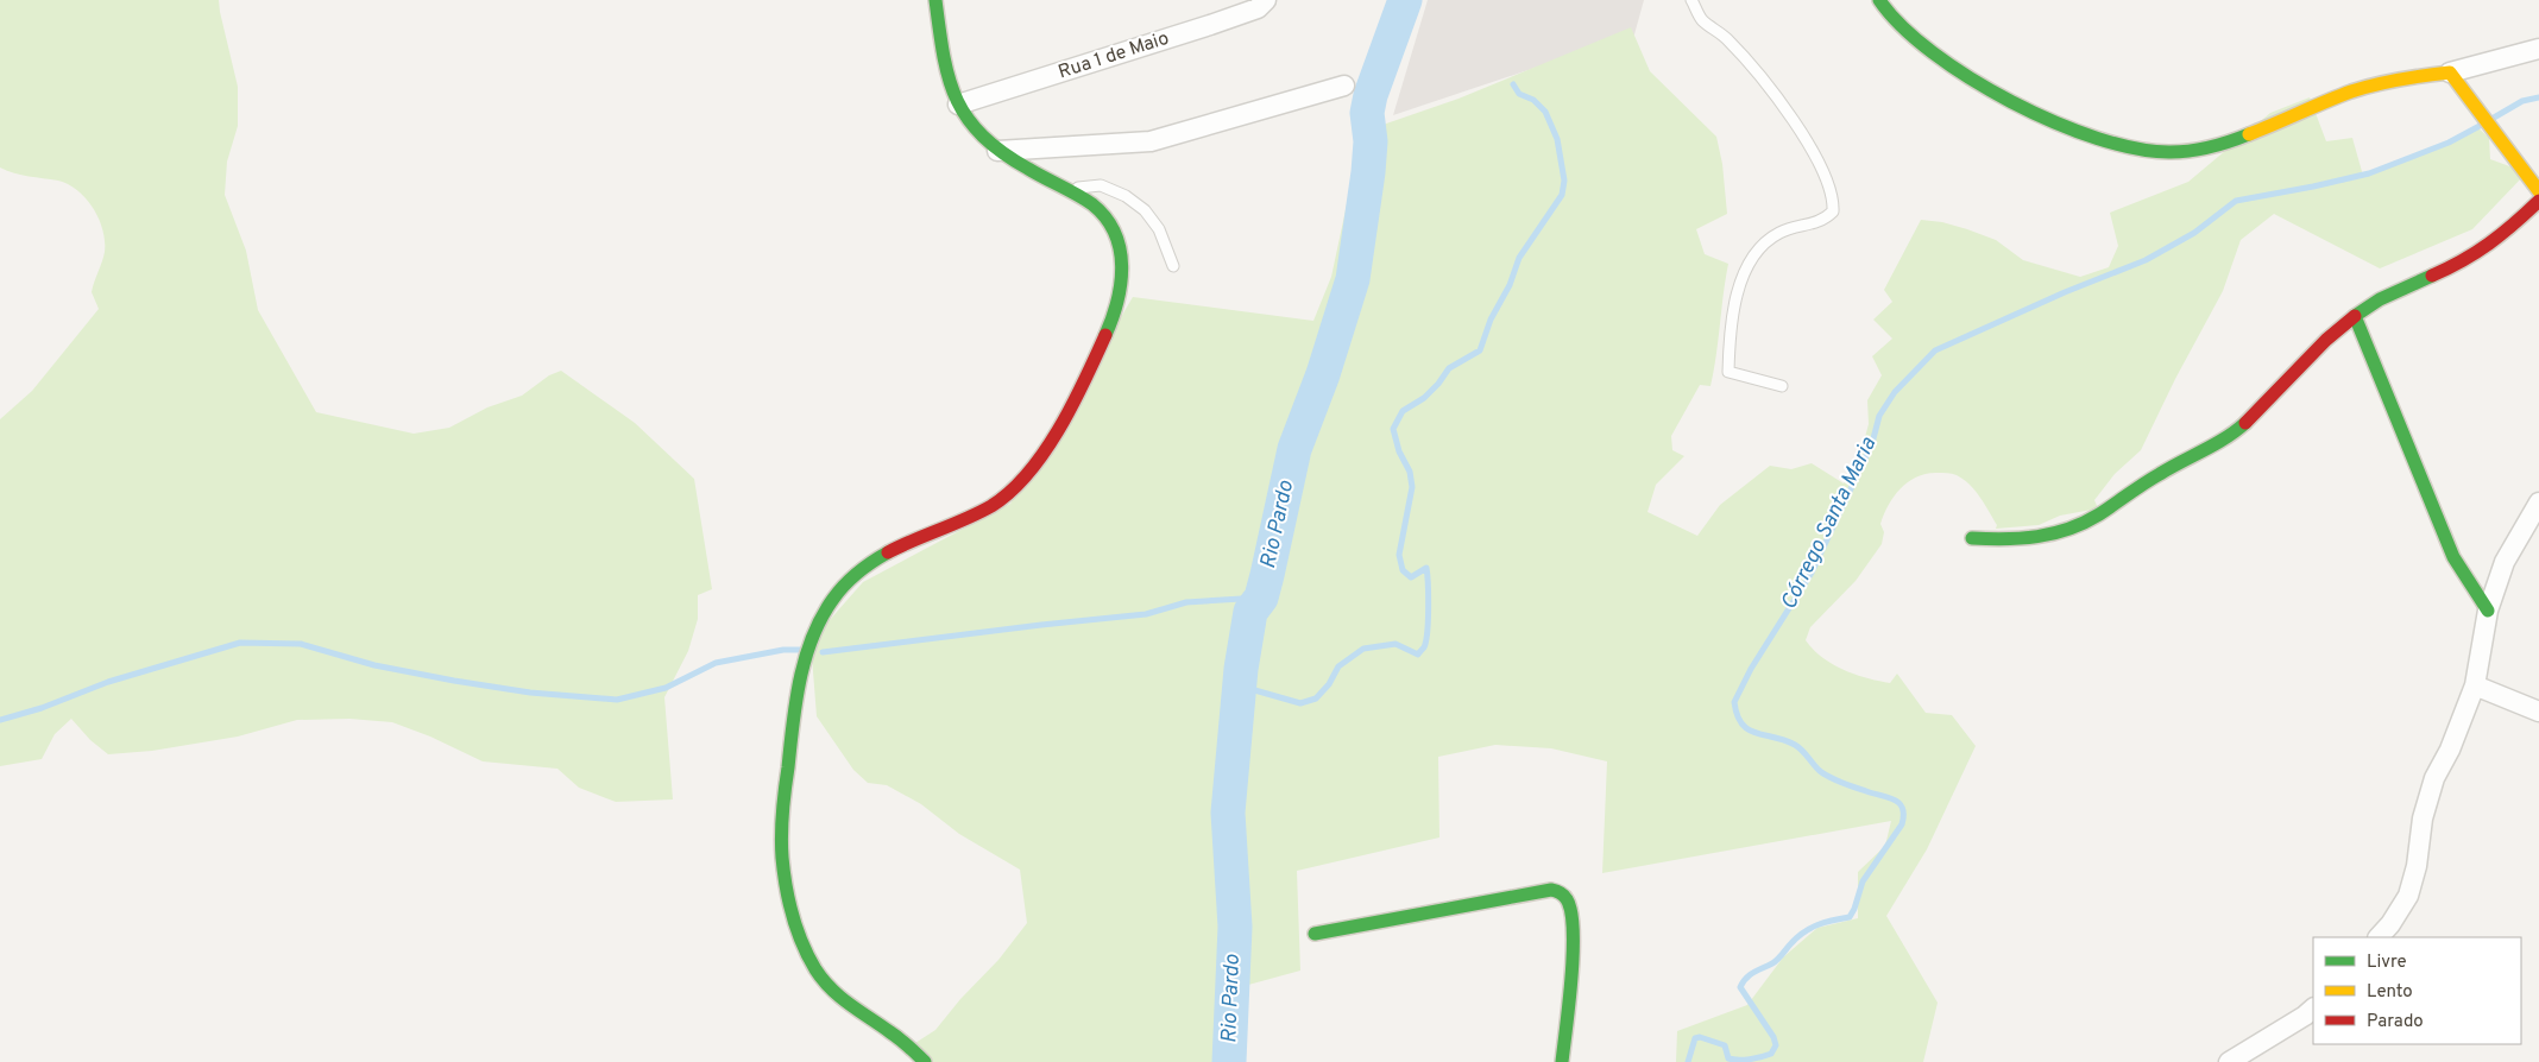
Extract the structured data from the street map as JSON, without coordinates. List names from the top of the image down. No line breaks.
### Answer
{"streets":{"street":["Rua 1 de Maio"]},"water":["Córrego Santa Maria","Rio Pardo"],"legend":["Livre","Lento","Parado"]}
